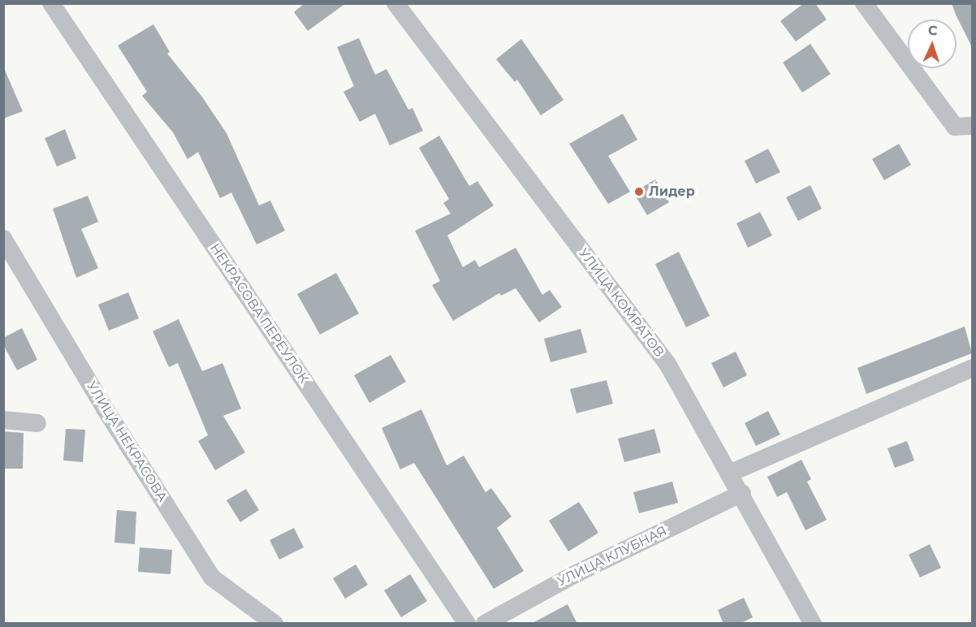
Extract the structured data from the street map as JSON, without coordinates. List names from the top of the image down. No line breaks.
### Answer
{"streets":{"street":["УЛИЦА КОМРАТОВ","НЕКРАСОВА ПЕРЕУЛОК","УЛИЦА НЕКРАСОВА","УЛИЦА КЛУБНАЯ"]},"crossings":[["УЛИЦА КОМРАТОВ","УЛИЦА КЛУБНАЯ"]],"places":["Лидер"],"north":"top"}
